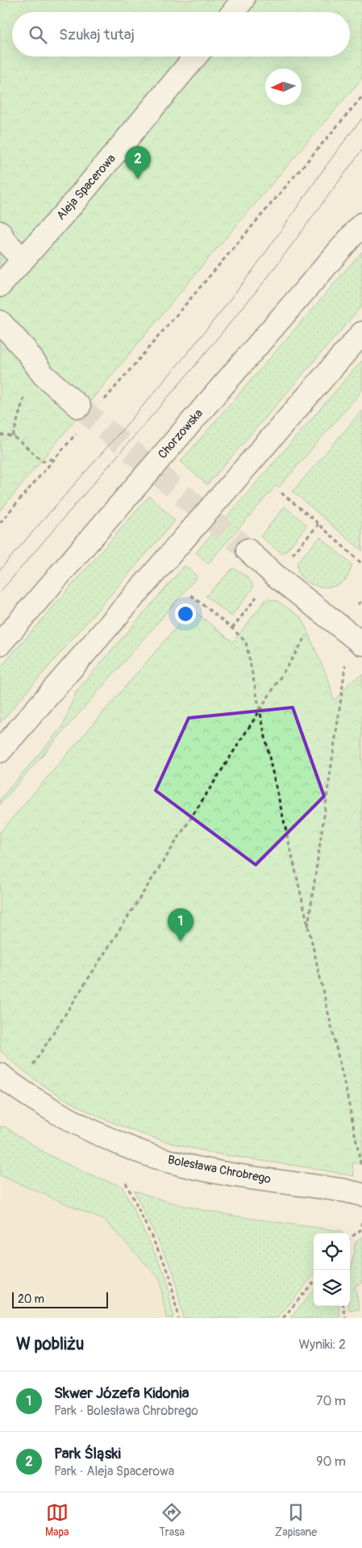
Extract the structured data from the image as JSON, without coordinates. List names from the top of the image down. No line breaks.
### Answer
{"streets":{"main road":["Aleja Spacerowa","Chorzowska","Bolesława Chrobrego"]},"scale_bar":"20 m","north":"left","page":{"search":"Szukaj tutaj","pins":["2","1"],"scale":"20 m","heading":["W pobliżu","Wyniki: 2"],"list":[{"mark":"1","name":"Skwer Józefa Kidonia","note":"Park · Bolesława Chrobrego","value":"70 m"},{"mark":"2","name":"Park Śląski","note":"Park · Aleja Spacerowa","value":"90 m"}],"nav":["Mapa","Trasa","Zapisane"]}}
